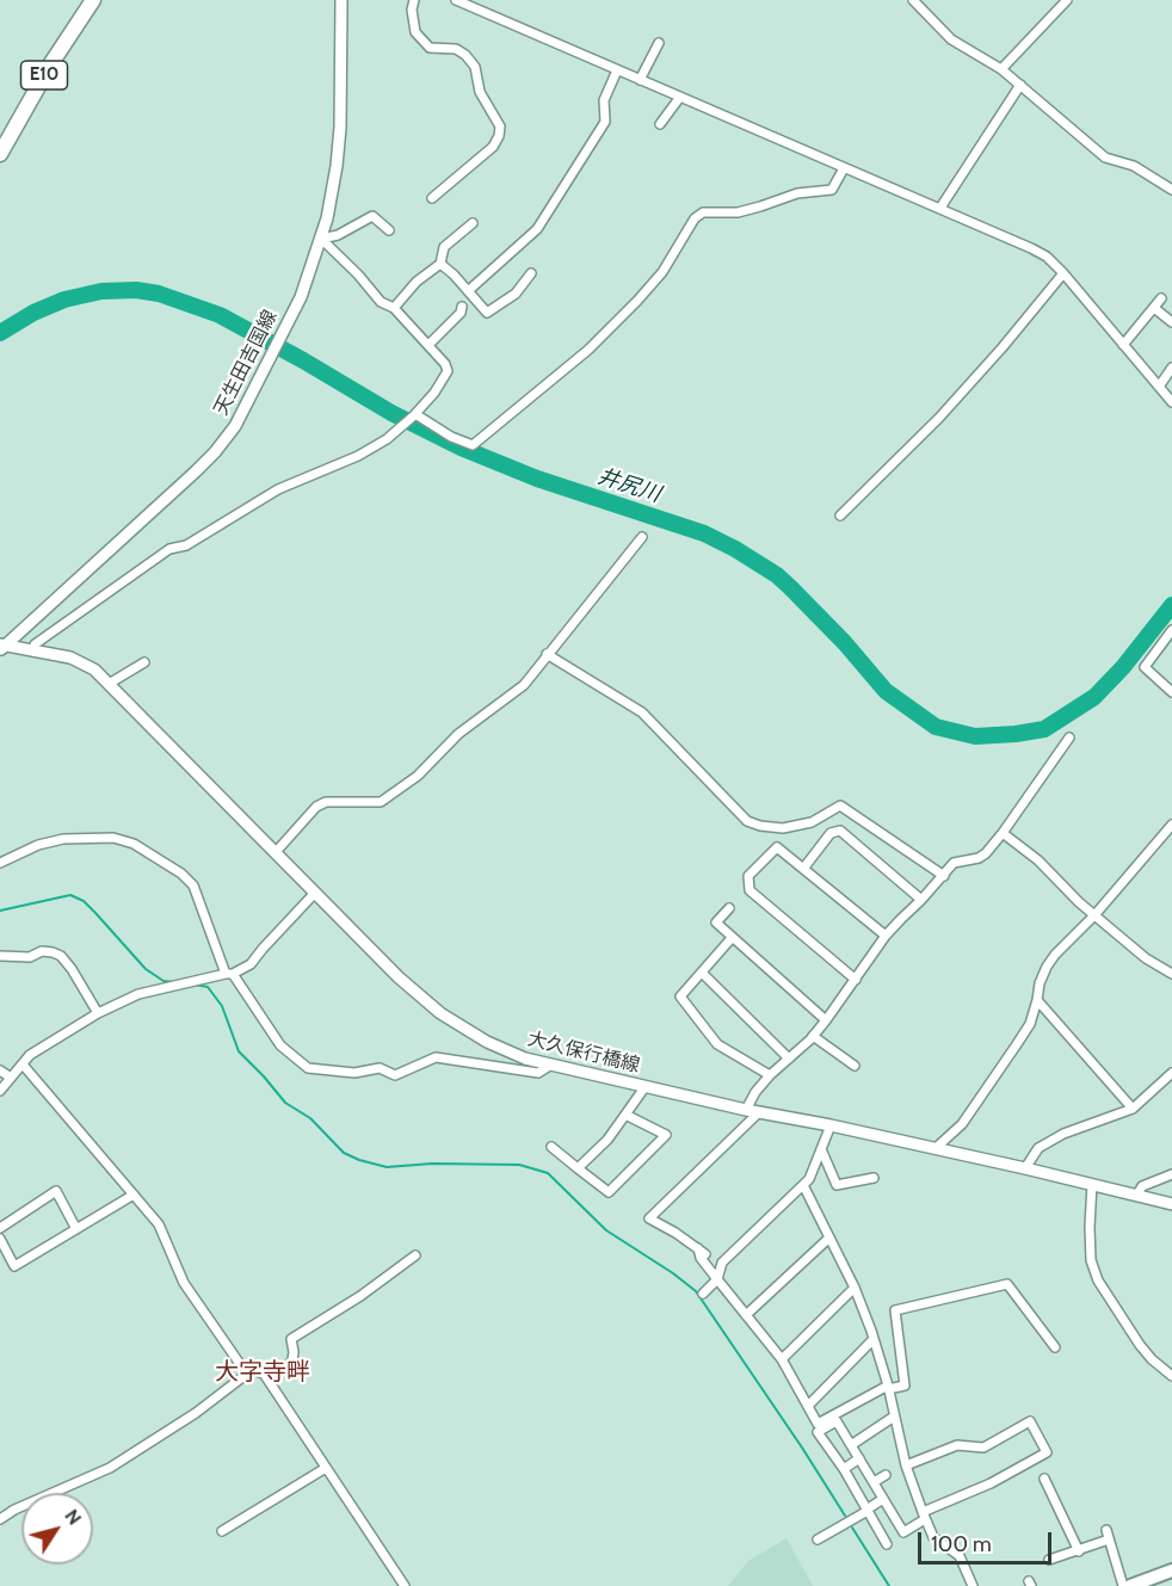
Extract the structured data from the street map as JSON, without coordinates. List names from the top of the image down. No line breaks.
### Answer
{"streets":{"highway":["E10"],"main road":["天生田吉国線","大久保行橋線"]},"crossings":[["天生田吉国線","大久保行橋線"]],"districts":["大字寺畔"],"water":["井尻川"],"scale_bar":"100 m","north":"top right"}
